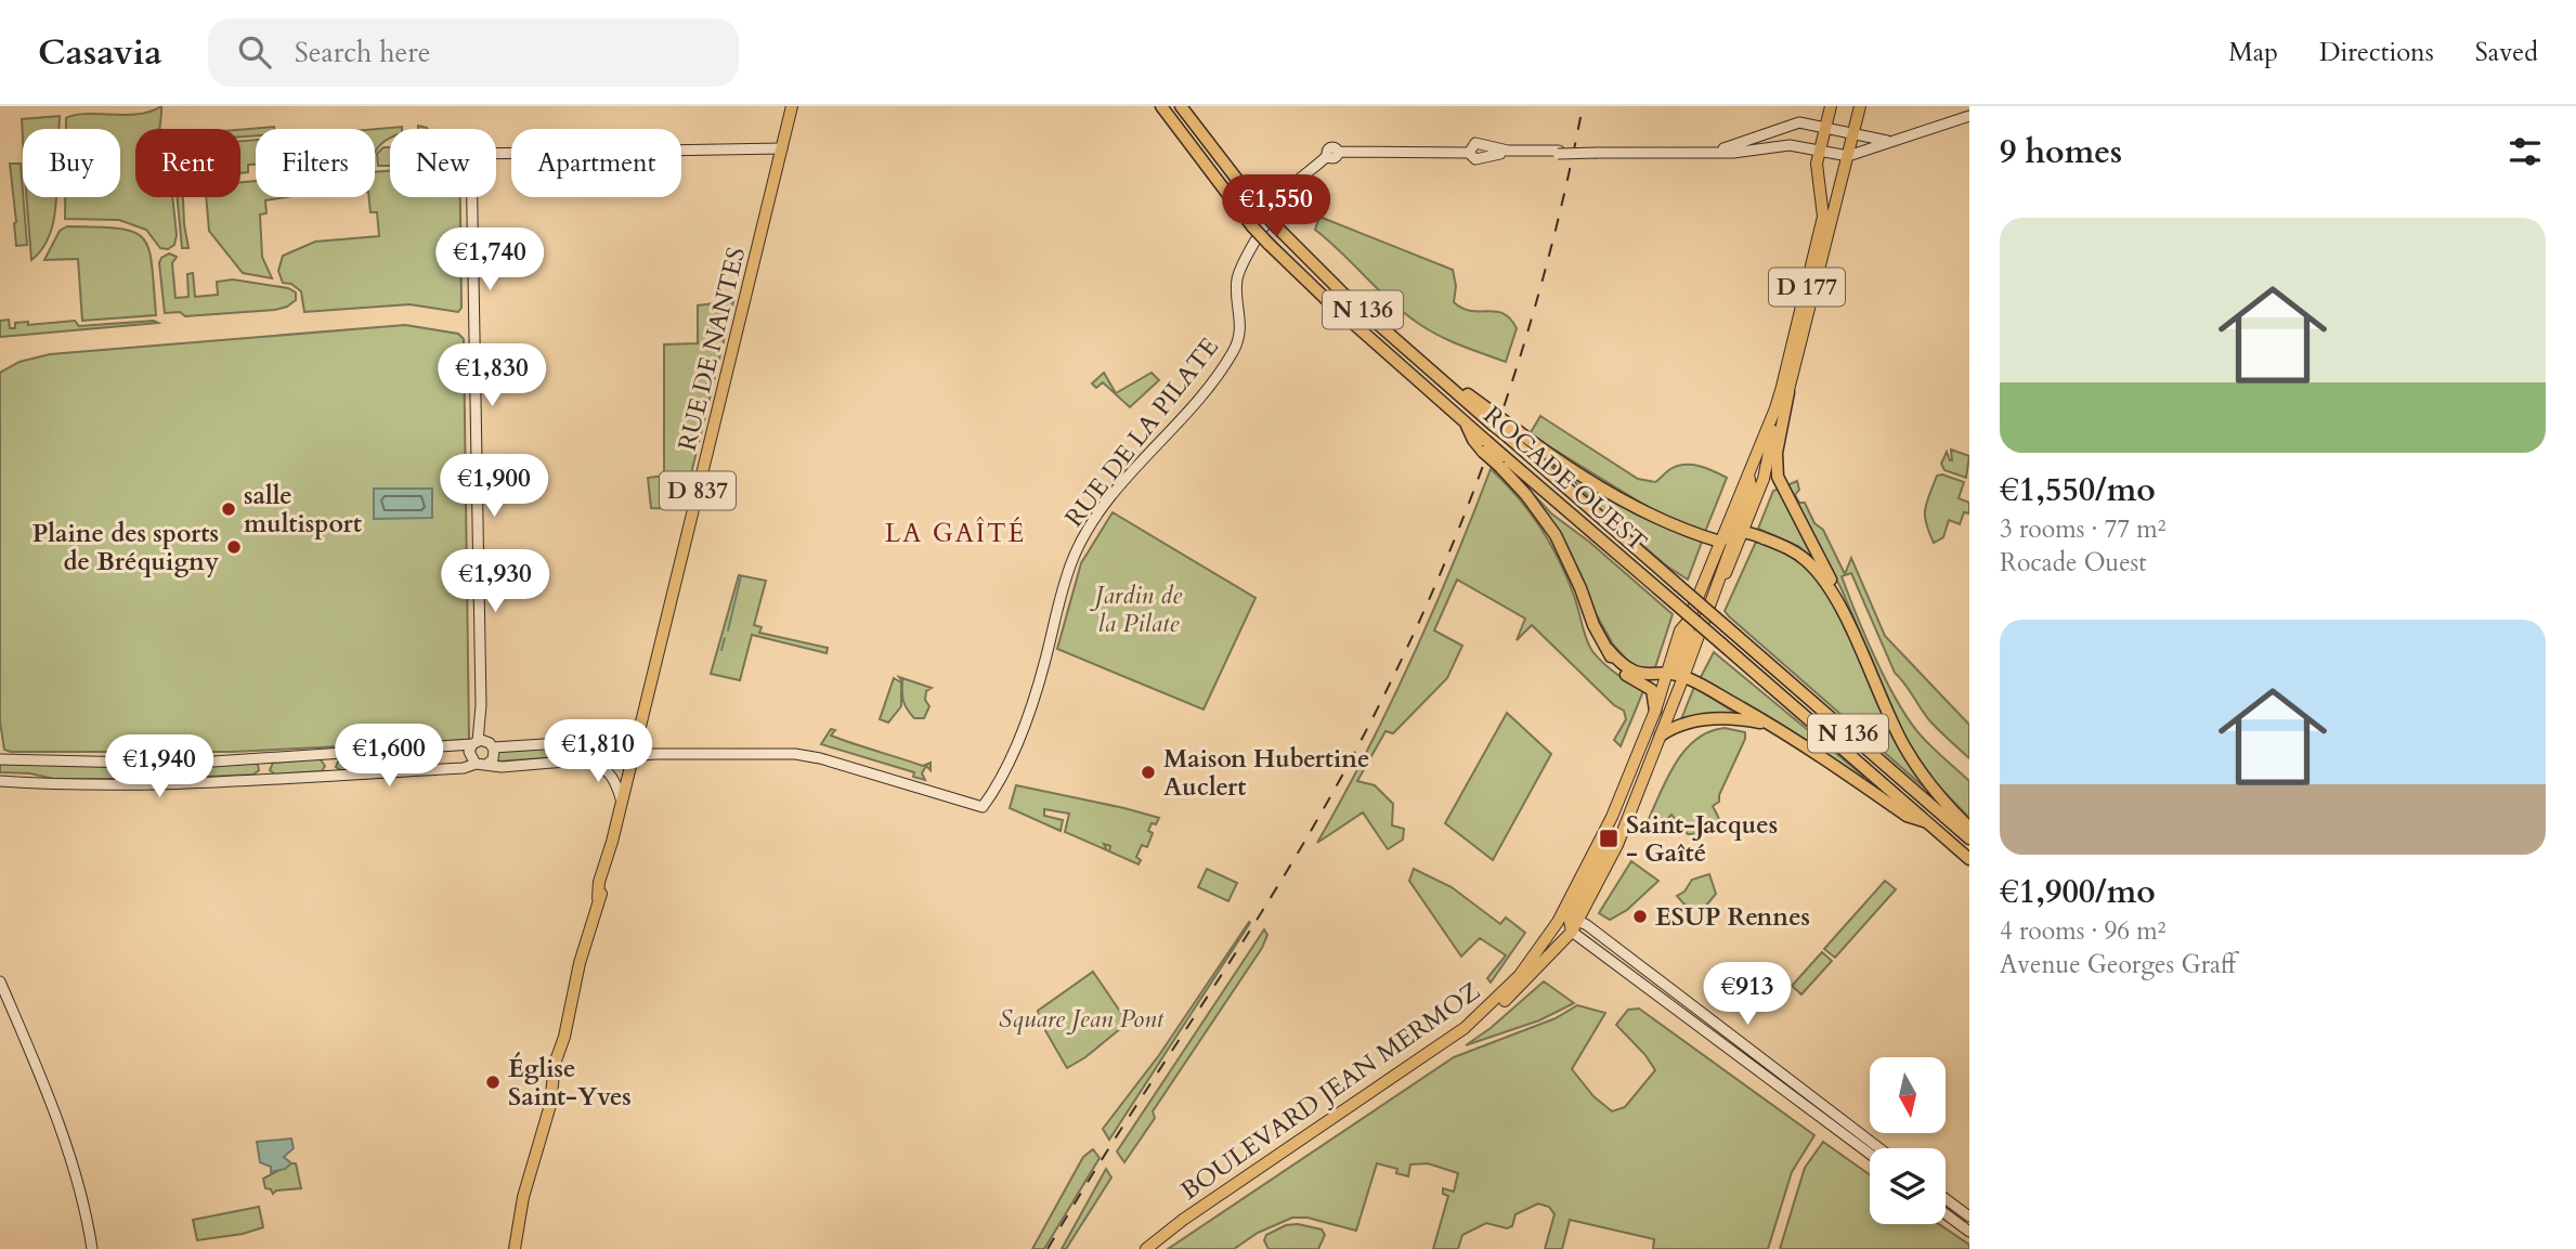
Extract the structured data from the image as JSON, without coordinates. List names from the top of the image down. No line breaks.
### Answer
{"streets":{"highway":["N 136","ROCADE OUEST"],"main road":["D 177","RUE DE NANTES","D 837","BOULEVARD JEAN MERMOZ"],"street":["RUE DE LA PILATE"]},"crossings":[["D 177","BOULEVARD JEAN MERMOZ"],["RUE DE NANTES","RUE DE LA PILATE"]],"districts":["LA GAÎTÉ"],"parks":["Jardin de la Pilate","Square Jean Pont"],"places":{"other":["salle multisport","Plaine des sports de Bréquigny","Maison Hubertine Auclert","ESUP Rennes","Église Saint-Yves"],"transit":["Saint-Jacques - Gaîté"]},"north":"bottom","page":{"header":"Casavia","search":"Search here","nav":["Map","Directions","Saved"],"heading":"9 homes","chip":["Buy","Rent","Filters","New","Apartment"],"price":["€1,550","€1,740","€1,830","€1,900","€1,930","€1,810","€1,600","€1,940","€913"],"list":[{"name":"€1,550/mo","note":"3 rooms · 77 m² · Rocade Ouest"},{"name":"€1,900/mo","note":"4 rooms · 96 m² · Avenue Georges Graff"}]}}
